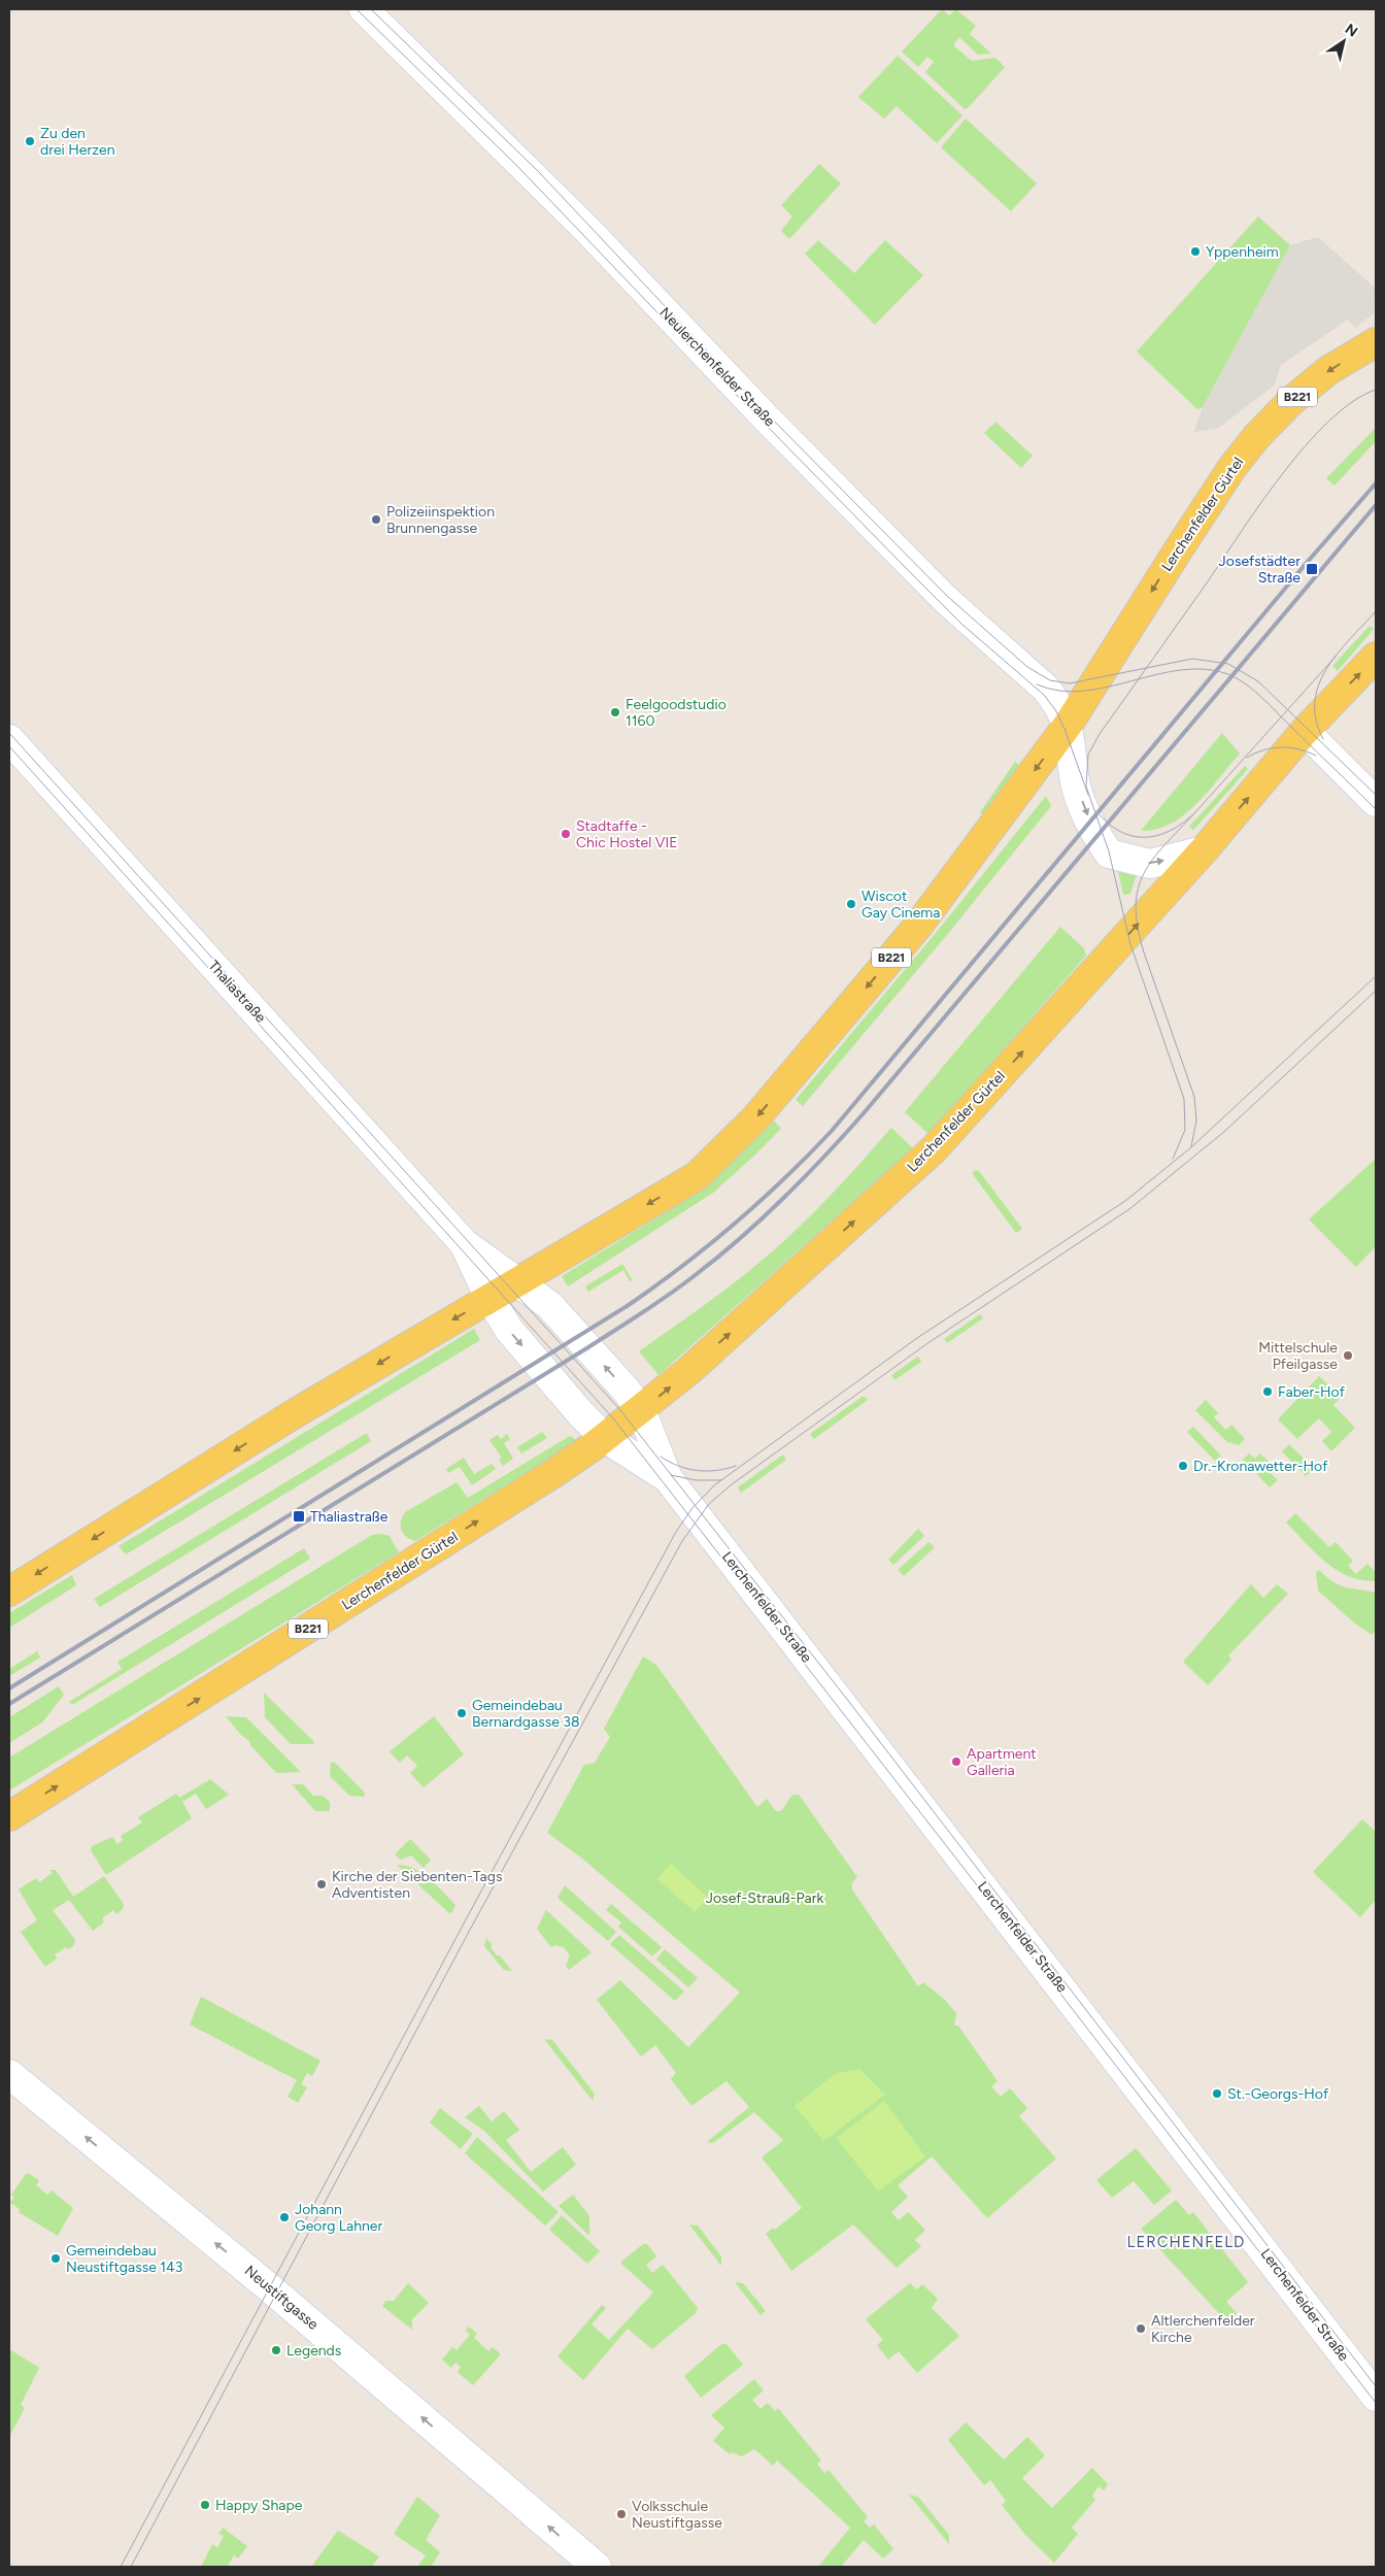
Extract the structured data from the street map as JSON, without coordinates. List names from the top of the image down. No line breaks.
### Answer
{"streets":{"main road":["Neulerchenfelder Straße","B221","Lerchenfelder Gürtel","Thaliastraße","Lerchenfelder Straße","Neustiftgasse"]},"crossings":[["Neulerchenfelder Straße","Lerchenfelder Gürtel"],["Lerchenfelder Gürtel","Lerchenfelder Straße"]],"one_way":["Neustiftgasse"],"districts":["LERCHENFELD"],"parks":["Josef-Strauß-Park"],"places":{"other":["Zu den drei Herzen","Yppenheim","Polizeiinspektion Brunnengasse","Feelgoodstudio 1160","Stadtaffe - Chic Hostel VIE","Wiscot Gay Cinema","Mittelschule Pfeilgasse","Faber-Hof","Dr.-Kronawetter-Hof","Gemeindebau Bernardgasse 38","Apartment Galleria","Kirche der Siebenten-Tags Adventisten","St.-Georgs-Hof","Johann Georg Lahner","Gemeindebau Neustiftgasse 143","Altlerchenfelder Kirche","Legends","Happy Shape","Volksschule Neustiftgasse"],"transit":["Josefstädter Straße","Thaliastraße"]},"north":"top right"}
